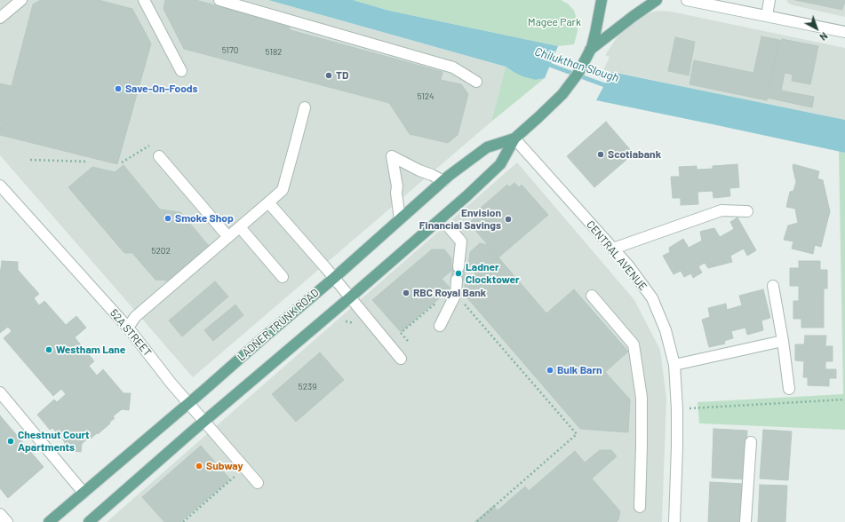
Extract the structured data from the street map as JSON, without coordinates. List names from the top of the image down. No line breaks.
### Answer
{"streets":{"main road":["LADNER TRUNK ROAD"],"street":["CENTRAL AVENUE","52A STREET"]},"crossings":[["CENTRAL AVENUE","LADNER TRUNK ROAD"],["LADNER TRUNK ROAD","52A STREET"]],"water":["Chilukthan Slough"],"parks":["Magee Park"],"places":["TD","Save-On-Foods","Scotiabank","Smoke Shop","Envision Financial Savings","Ladner Clocktower","RBC Royal Bank","Westham Lane","Bulk Barn","Chestnut Court Apartments","Subway"],"house_numbers":["5170","5182","5124","5202","5239"],"north":"bottom right"}
